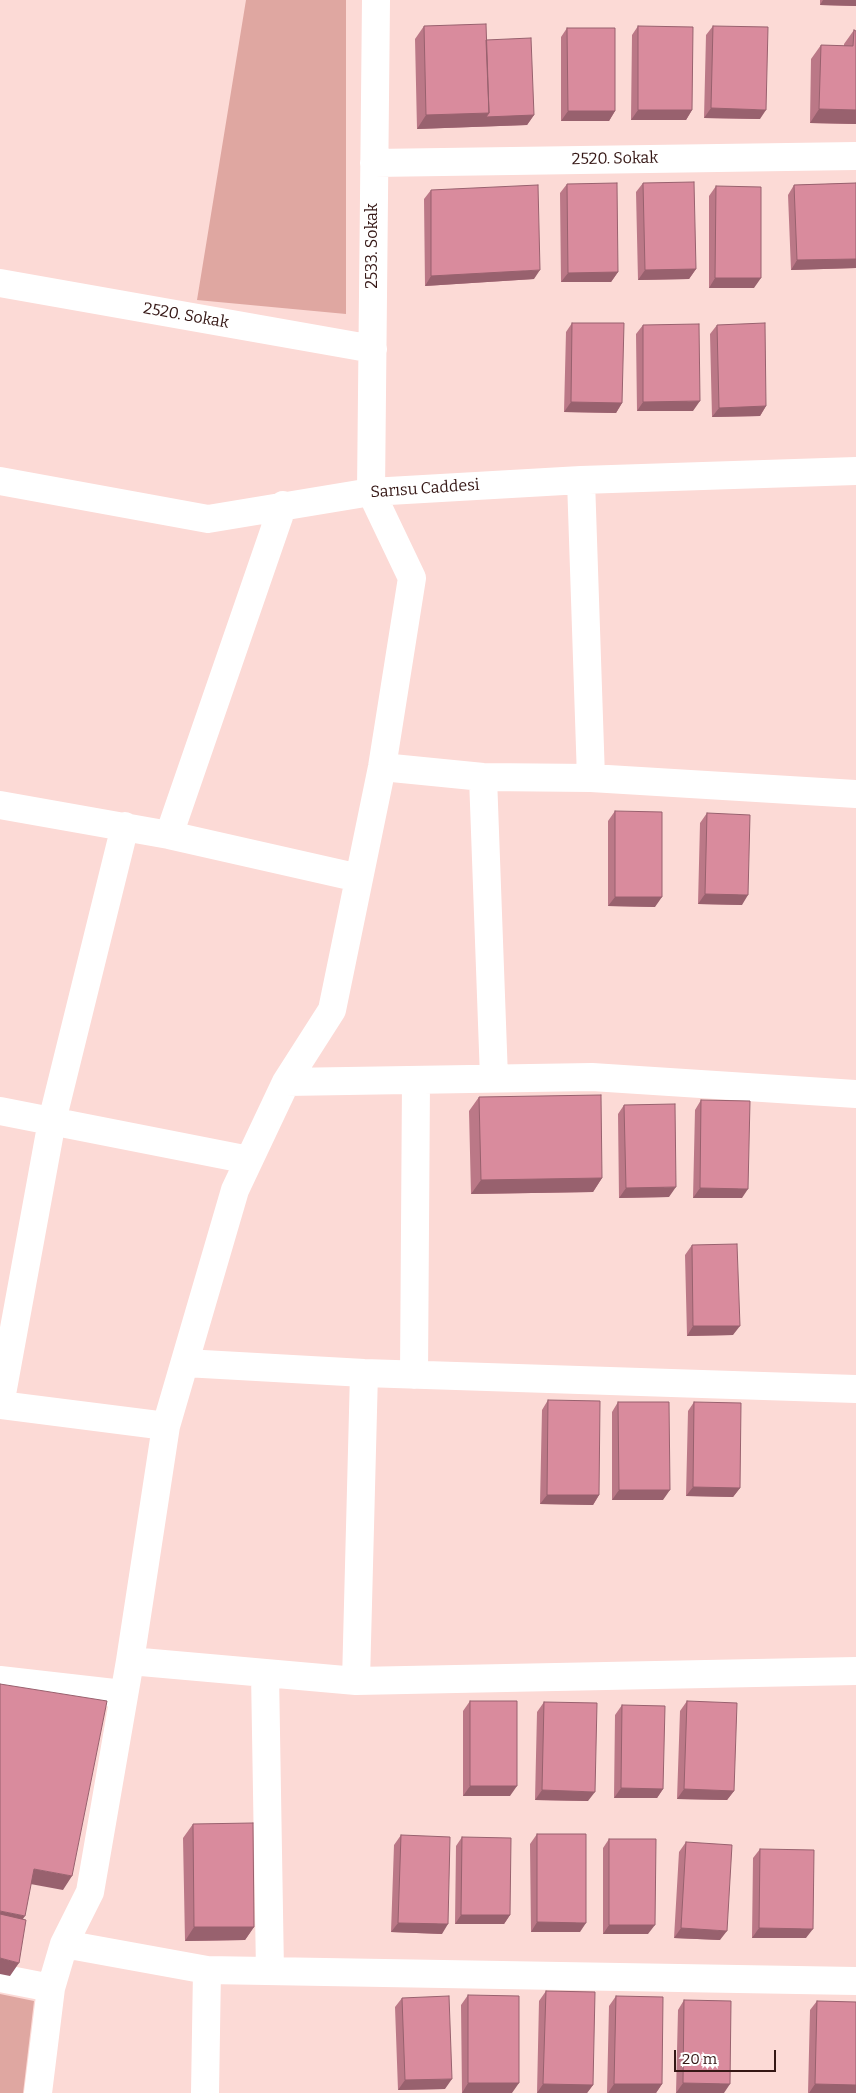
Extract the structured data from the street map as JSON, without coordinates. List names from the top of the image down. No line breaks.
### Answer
{"streets":{"street":["2520. Sokak","2533. Sokak","Sarısu Caddesi"]},"crossings":[["2520. Sokak","2533. Sokak"],["2533. Sokak","Sarısu Caddesi"]],"scale_bar":"20 m"}
